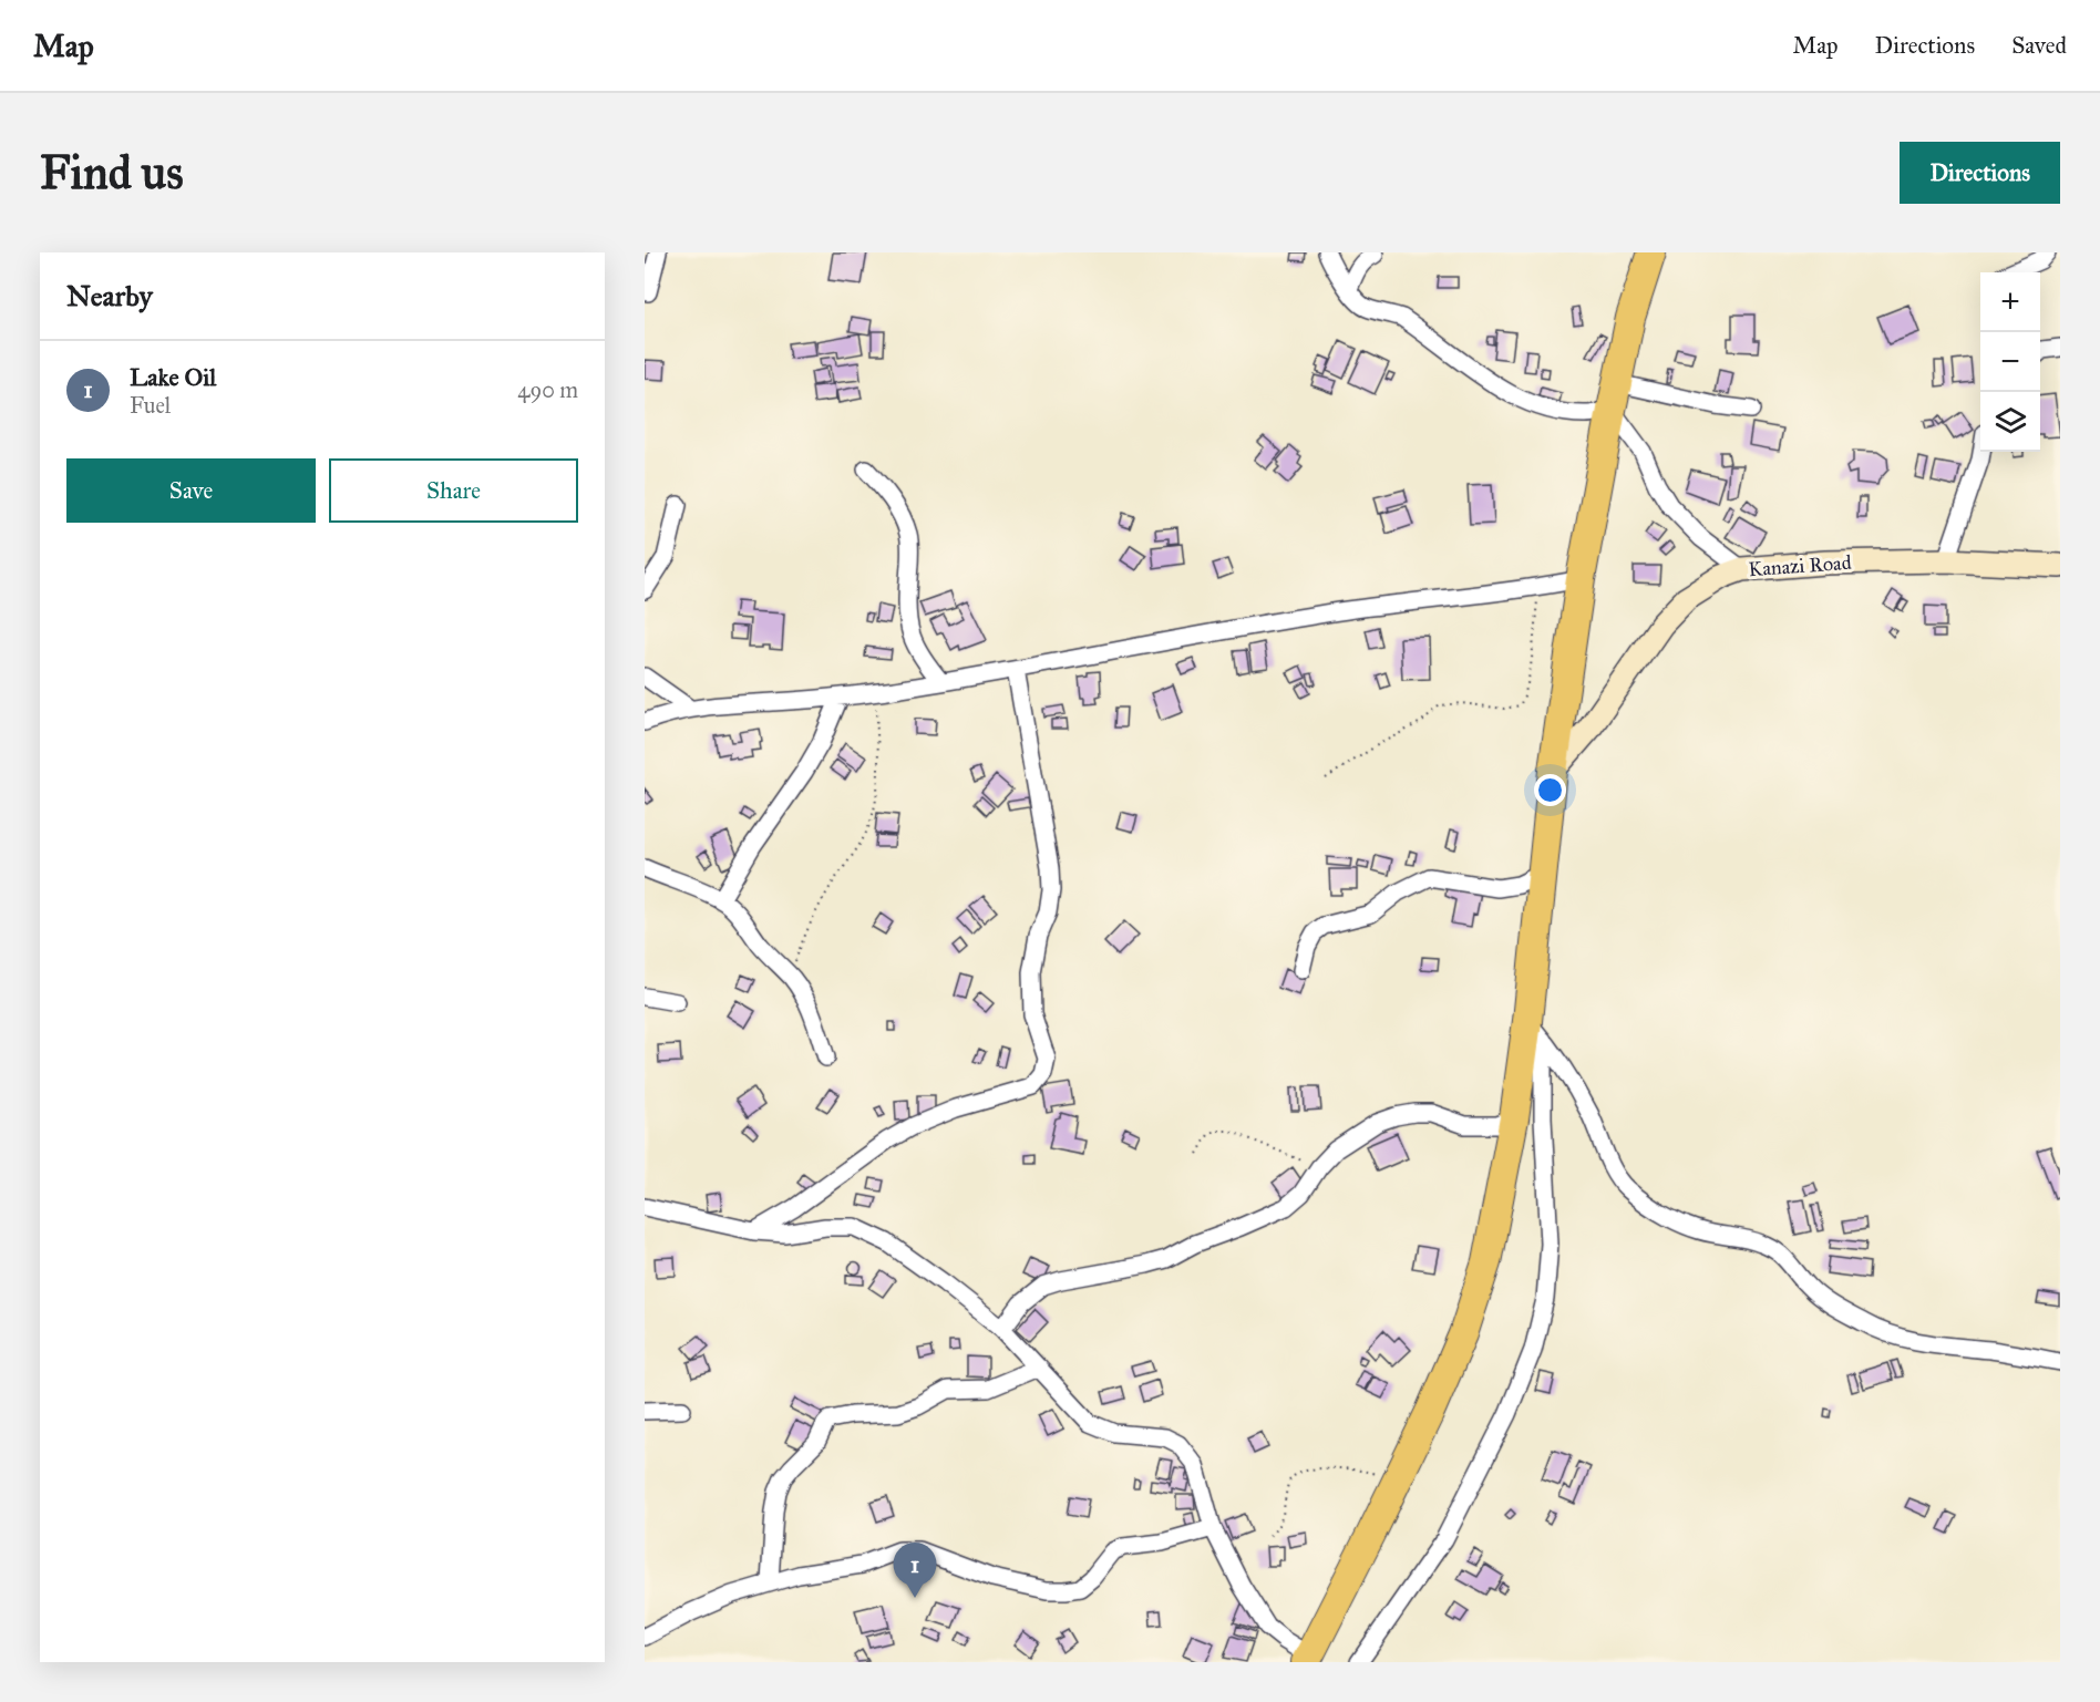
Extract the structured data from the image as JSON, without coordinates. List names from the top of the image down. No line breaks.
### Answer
{"streets":{"main road":["Kanazi Road"]},"page":{"header":"Map","nav":["Map","Directions","Saved"],"buttons":["Directions",["Save","Share"]],"title":"Find us","heading":"Nearby","map_buttons":["+","−"],"list":[{"mark":"1","name":"Lake Oil","note":"Fuel","value":"490 m"}],"pins":"1"}}
